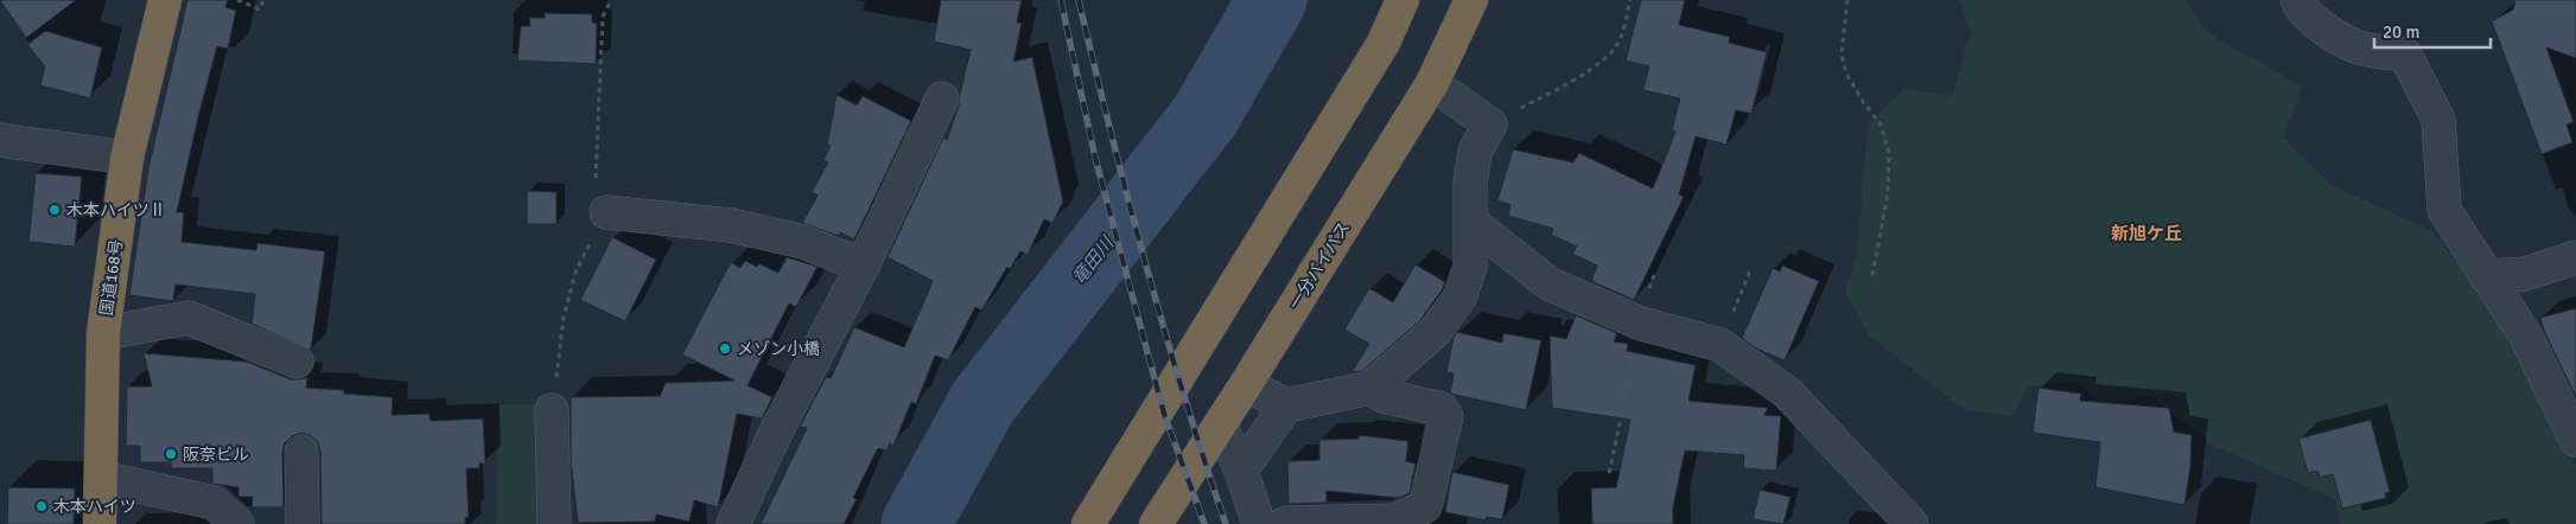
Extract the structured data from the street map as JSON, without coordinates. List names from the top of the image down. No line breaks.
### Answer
{"streets":{"highway":["一分バイパス","国道168号"]},"districts":["新旭ケ丘"],"water":["竜田川"],"places":["木本ハイツⅡ","メゾン小橋","阪奈ビル","木本ハイツ"],"scale_bar":"20 m"}
